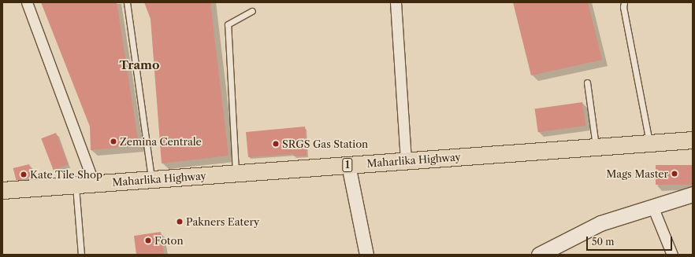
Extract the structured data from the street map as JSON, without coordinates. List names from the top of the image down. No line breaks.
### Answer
{"streets":{"main road":["Maharlika Highway","1"]},"districts":["Tramo"],"places":["Zemina Centrale","SRGS Gas Station","Mags Master","Kate Tile Shop","Pakners Eatery","Foton"],"scale_bar":"50 m"}
